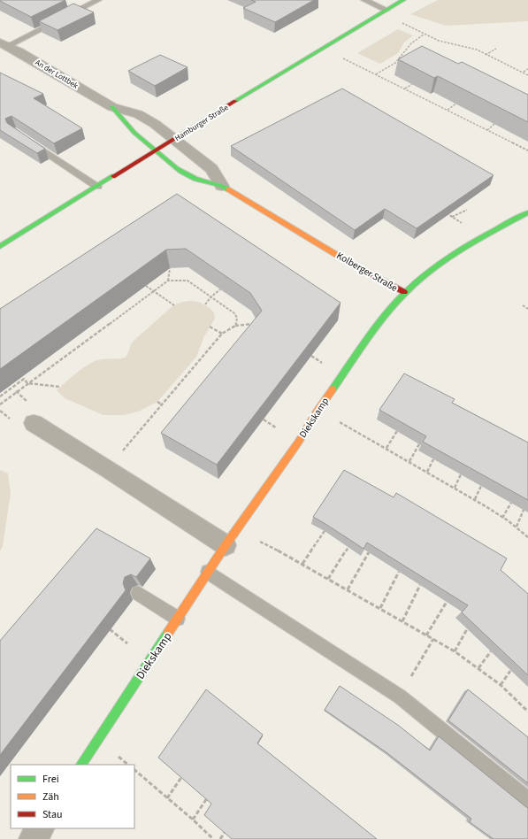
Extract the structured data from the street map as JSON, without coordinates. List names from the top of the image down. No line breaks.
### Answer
{"streets":{"street":["An der Lottbek","Hamburger Straße","Kolberger Straße","Diekskamp"]},"crossings":[["An der Lottbek","Hamburger Straße"],["An der Lottbek","Kolberger Straße"],["Hamburger Straße","Kolberger Straße"],["Kolberger Straße","Diekskamp"]],"legend":["Frei","Zäh","Stau"]}
